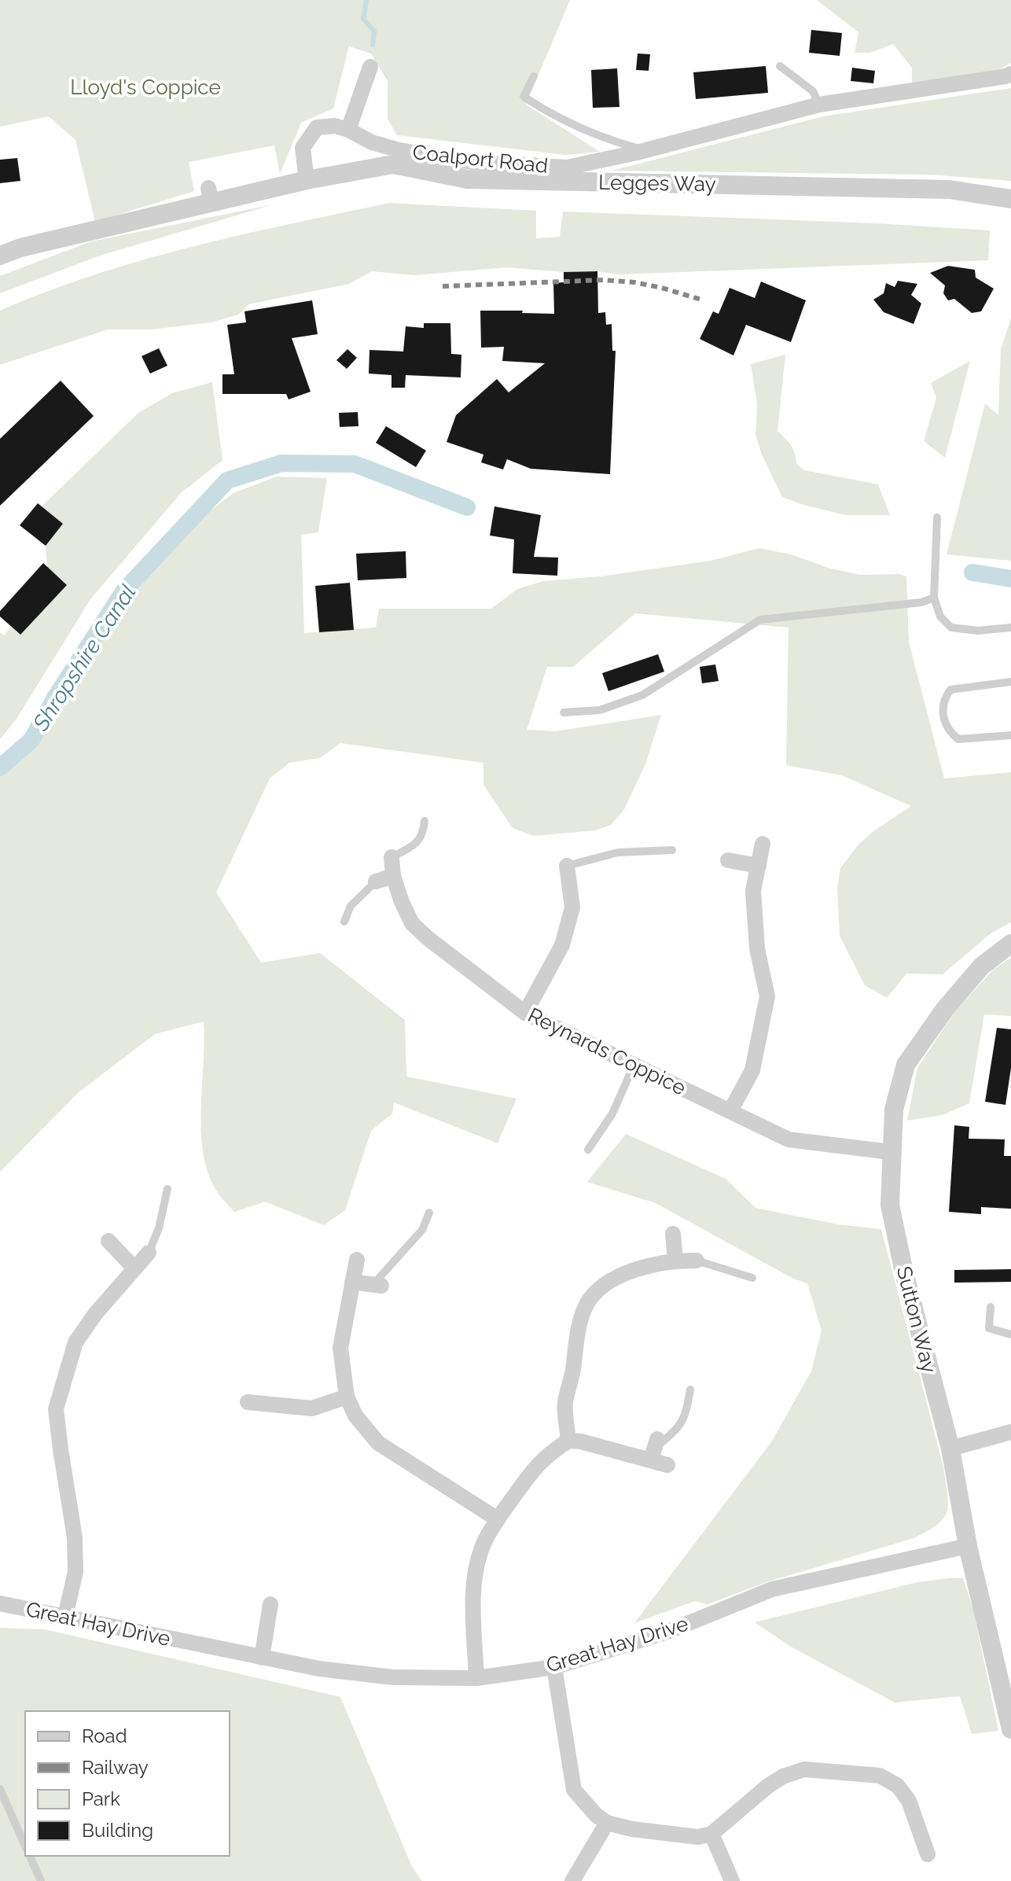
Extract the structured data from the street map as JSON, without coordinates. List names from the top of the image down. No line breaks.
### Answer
{"streets":{"street":["Coalport Road","Legges Way","Reynards Coppice","Sutton Way","Great Hay Drive"]},"crossings":[["Coalport Road","Legges Way"],["Reynards Coppice","Sutton Way"],["Sutton Way","Great Hay Drive"]],"water":["Shropshire Canal"],"parks":["Lloyd's Coppice"],"legend":["Road","Railway","Park","Building"]}
